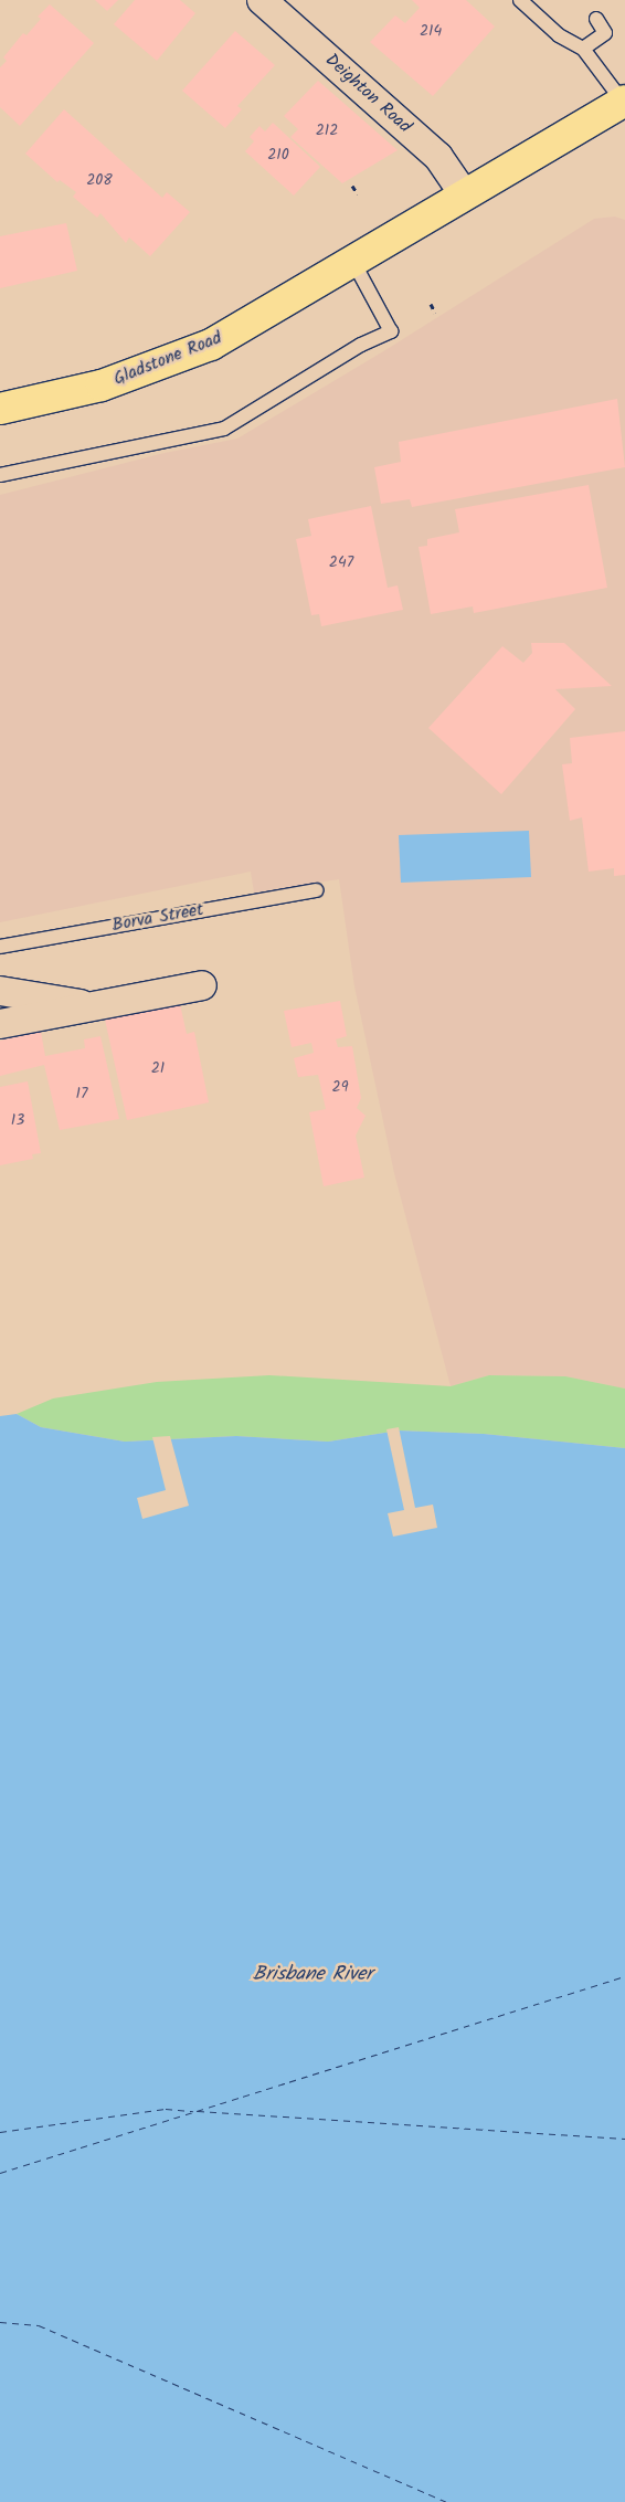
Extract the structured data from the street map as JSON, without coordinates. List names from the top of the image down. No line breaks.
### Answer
{"streets":{"main road":["Gladstone Road"],"street":["Deighton Road"],"lane":["Borva Street"]},"crossings":[["Deighton Road","Gladstone Road"]],"water":["Brisbane River"],"house_numbers":["214","212","210","208","247","21","29","17","13"]}
